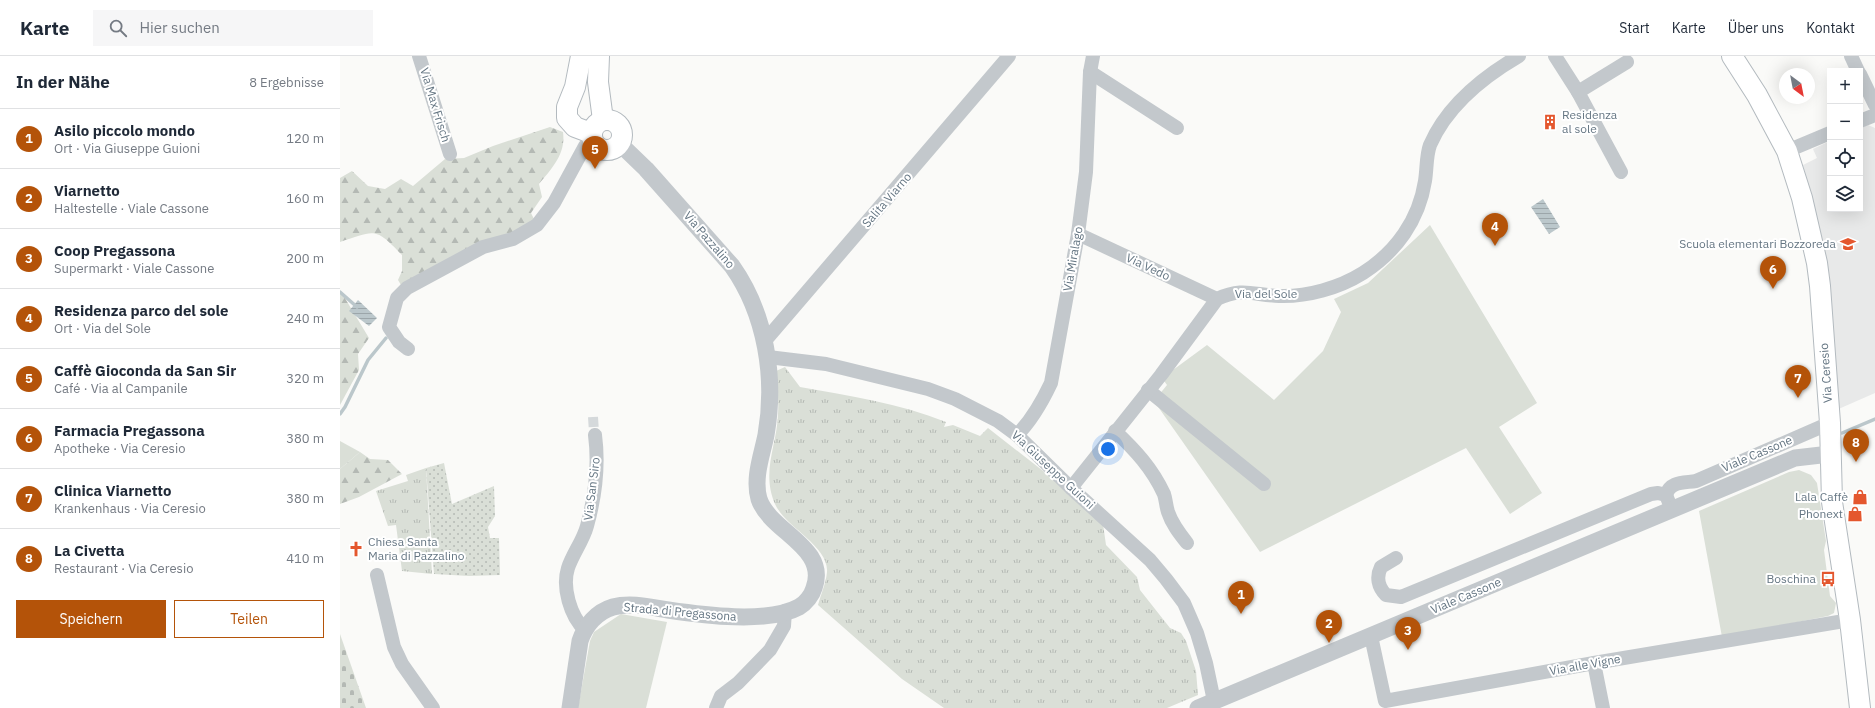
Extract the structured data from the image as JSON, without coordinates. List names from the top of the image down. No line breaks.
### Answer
{"streets":{"main road":["Via Ceresio"],"street":["Via Max Frisch","Salita Viarno","Via Pazzalino","Via Miralago","Via Vedo","Via del Sole","Viale Cassone","Via Giuseppe Guioni","Via San Siro","Strada di Pregassona","Via alle Vigne"]},"crossings":[["Salita Viarno","Via Pazzalino"],["Salita Viarno","Via Giuseppe Guioni"],["Salita Viarno","Strada di Pregassona"],["Via Pazzalino","Via Giuseppe Guioni"],["Via Pazzalino","Strada di Pregassona"],["Via Miralago","Via Vedo"],["Via Miralago","Via Giuseppe Guioni"],["Via Vedo","Via del Sole"],["Via del Sole","Via Giuseppe Guioni"],["Via Ceresio","Viale Cassone"],["Via Ceresio","Via alle Vigne"],["Viale Cassone","Via Giuseppe Guioni"],["Viale Cassone","Via alle Vigne"],["Via Giuseppe Guioni","Strada di Pregassona"],["Via San Siro","Strada di Pregassona"]],"places":{"building":["Residenza al sole"],"school or university":["Scuola elementari Bozzoreda"],"shop":["Lala Caffè","Phonext"],"church":["Chiesa Santa Maria di Pazzalino"],"bus stop":["Boschina"]},"north":"bottom right","page":{"header":"Karte","search":"Hier suchen","nav":["Start","Karte","Über uns","Kontakt"],"heading":["In der Nähe","8 Ergebnisse"],"map_buttons":["+","−"],"list":[{"mark":"1","name":"Asilo piccolo mondo","note":"Ort · Via Giuseppe Guioni","value":"120 m"},{"mark":"2","name":"Viarnetto","note":"Haltestelle · Viale Cassone","value":"160 m"},{"mark":"3","name":"Coop Pregassona","note":"Supermarkt · Viale Cassone","value":"200 m"},{"mark":"4","name":"Residenza parco del sole","note":"Ort · Via del Sole","value":"240 m"},{"mark":"5","name":"Caffè Gioconda da San Sir","note":"Café · Via al Campanile","value":"320 m"},{"mark":"6","name":"Farmacia Pregassona","note":"Apotheke · Via Ceresio","value":"380 m"},{"mark":"7","name":"Clinica Viarnetto","note":"Krankenhaus · Via Ceresio","value":"380 m"},{"mark":"8","name":"La Civetta","note":"Restaurant · Via Ceresio","value":"410 m"}],"pins":["5","4","6","7","8","1","2","3"],"buttons":["Speichern","Teilen"]}}
